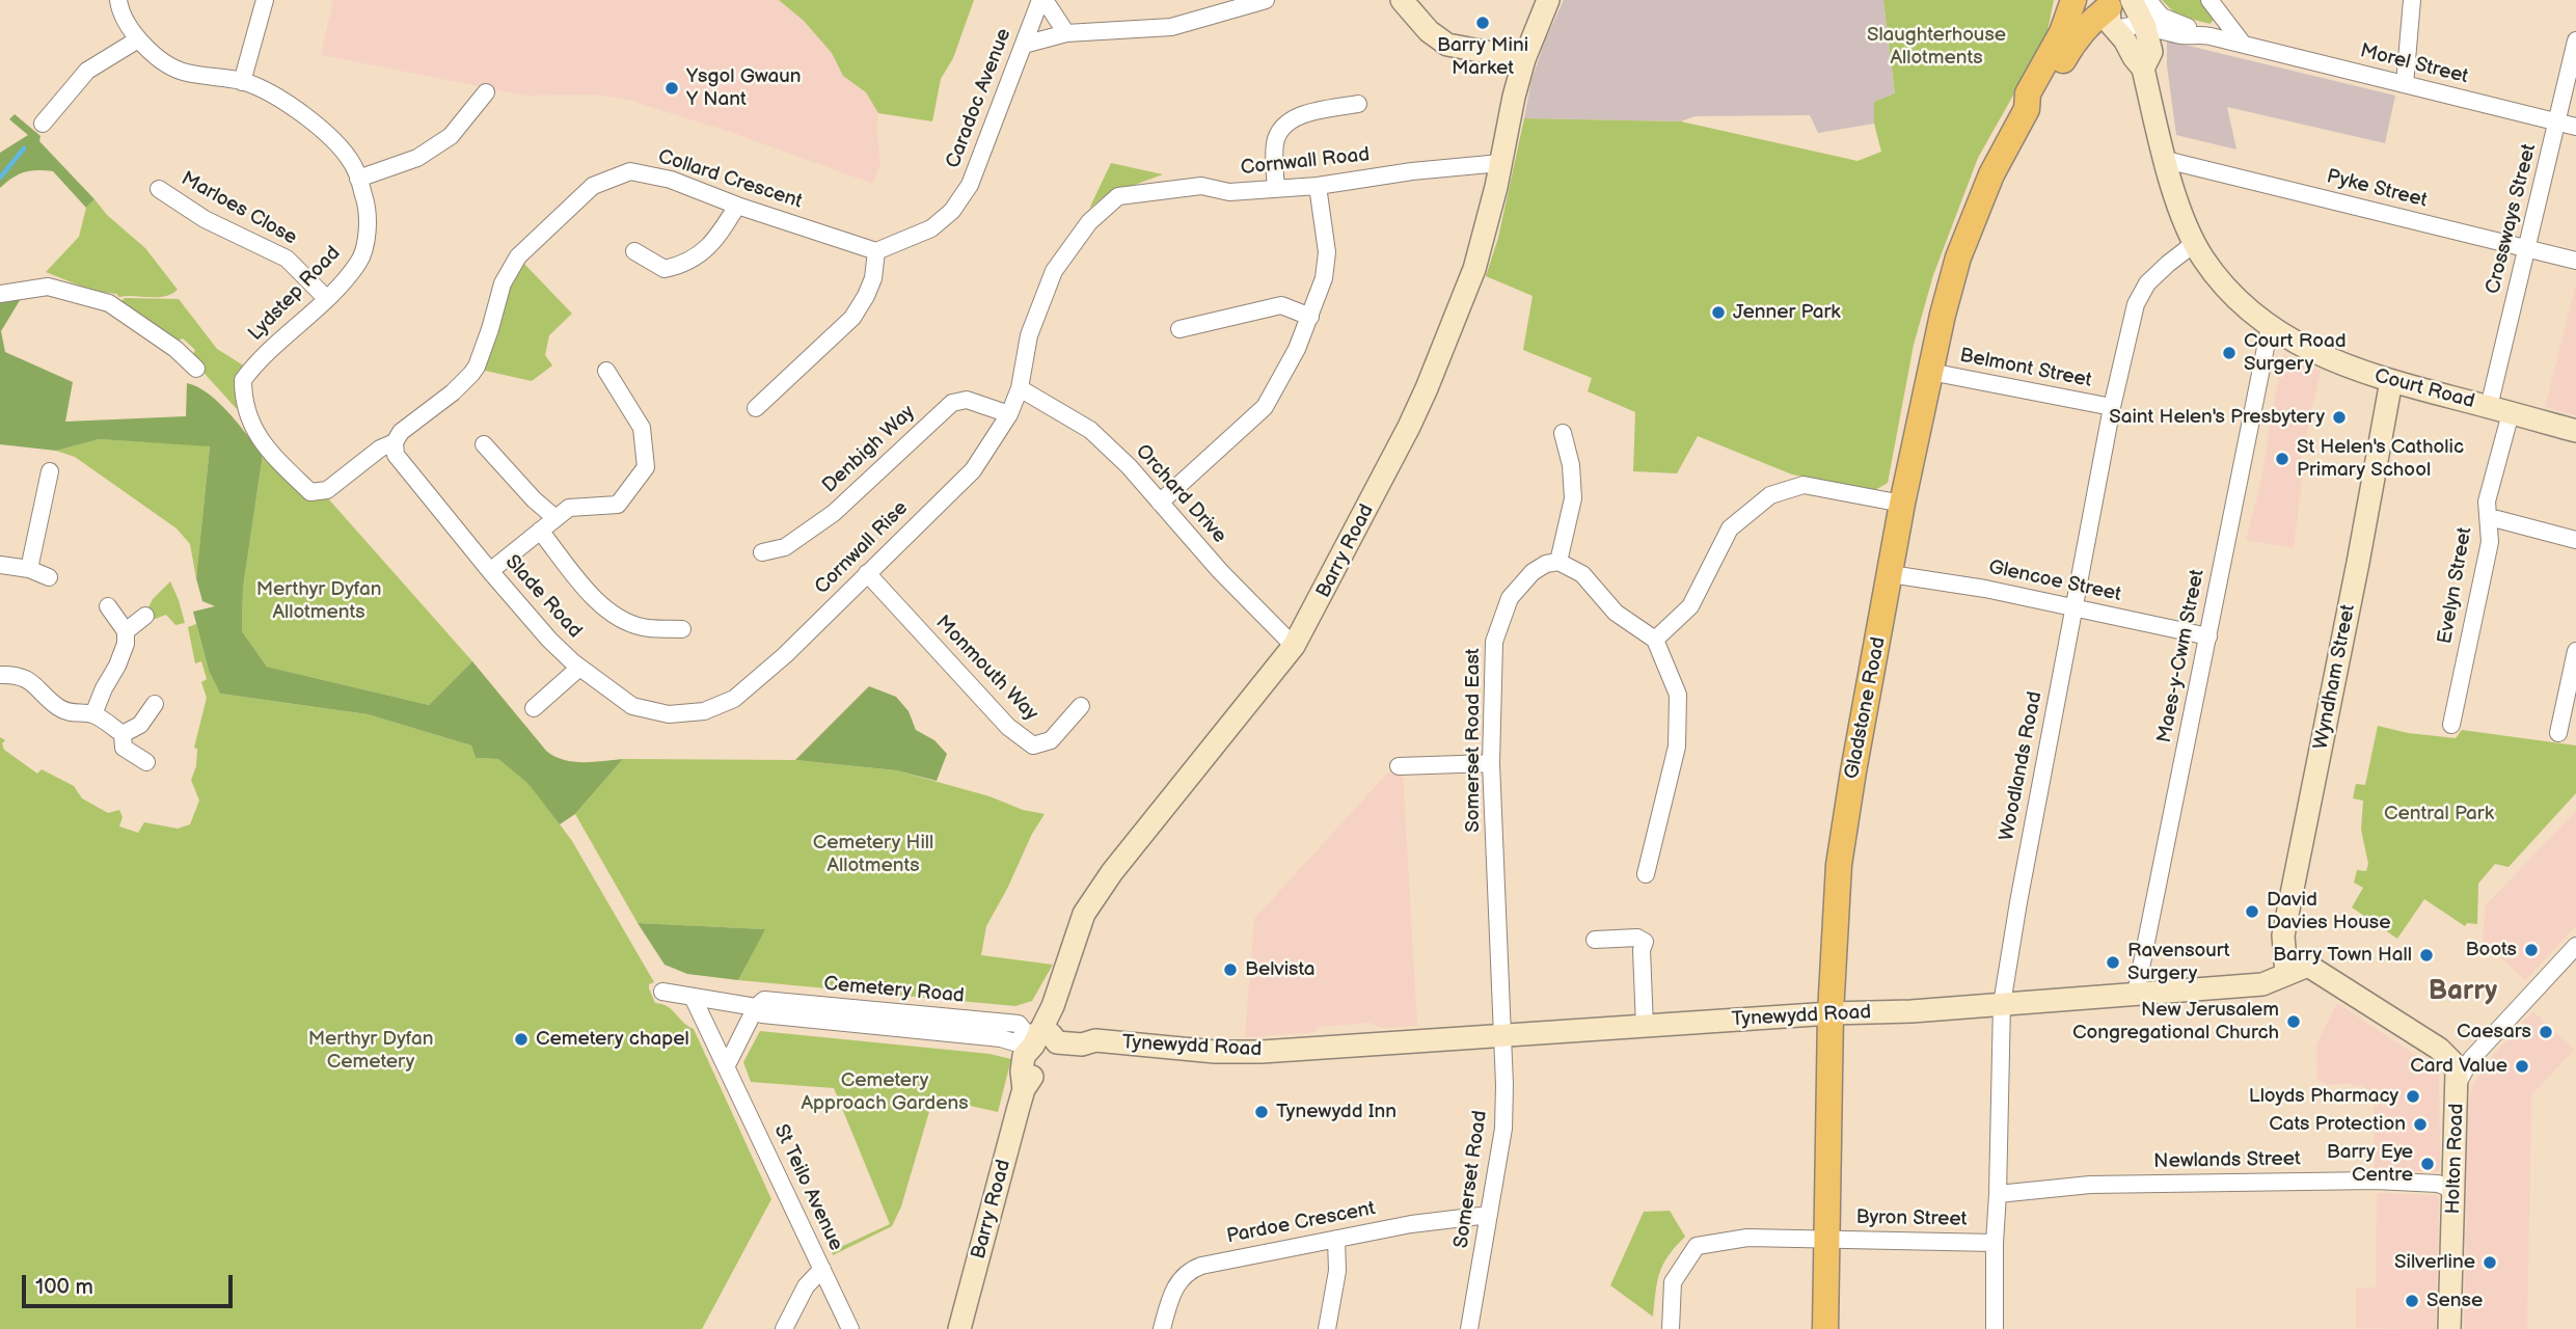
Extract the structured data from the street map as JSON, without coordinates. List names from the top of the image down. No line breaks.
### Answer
{"streets":{"main road":["Gladstone Road"],"street":["Morel Street","Caradoc Avenue","Cornwall Road","Collard Crescent","Pyke Street","Marloes Close","Crossways Street","Lydstep Road","Belmont Street","Court Road","Denbigh Way","Orchard Drive","Cornwall Rise","Barry Road","Glencoe Street","Evelyn Street","Slade Road","Maes-y-Cwm Street","Monmouth Way","Wyndham Street","Somerset Road East","Woodlands Road","Cemetery Road","Tynewydd Road","Holton Road","Newlands Street","Somerset Road","St Teilo Avenue","Byron Street","Pardoe Crescent"]},"crossings":[["Morel Street","Crossways Street"],["Morel Street","Court Road"],["Caradoc Avenue","Collard Crescent"],["Cornwall Road","Orchard Drive"],["Cornwall Road","Cornwall Rise"],["Cornwall Road","Barry Road"],["Collard Crescent","Lydstep Road"],["Collard Crescent","Slade Road"],["Pyke Street","Crossways Street"],["Pyke Street","Court Road"],["Marloes Close","Lydstep Road"],["Crossways Street","Court Road"],["Belmont Street","Gladstone Road"],["Belmont Street","Woodlands Road"],["Court Road","Evelyn Street"],["Court Road","Maes-y-Cwm Street"],["Court Road","Wyndham Street"],["Court Road","Gladstone Road"],["Court Road","Woodlands Road"],["Denbigh Way","Cornwall Rise"],["Orchard Drive","Cornwall Rise"],["Orchard Drive","Barry Road"],["Cornwall Rise","Slade Road"],["Cornwall Rise","Monmouth Way"],["Barry Road","Cemetery Road"],["Barry Road","Tynewydd Road"],["Glencoe Street","Maes-y-Cwm Street"],["Glencoe Street","Gladstone Road"],["Glencoe Street","Woodlands Road"],["Maes-y-Cwm Street","Tynewydd Road"],["Wyndham Street","Tynewydd Road"],["Gladstone Road","Tynewydd Road"],["Gladstone Road","Byron Street"],["Somerset Road East","Tynewydd Road"],["Somerset Road East","Somerset Road"],["Woodlands Road","Tynewydd Road"],["Woodlands Road","Newlands Street"],["Woodlands Road","Byron Street"],["Cemetery Road","Tynewydd Road"],["Cemetery Road","St Teilo Avenue"],["Tynewydd Road","Holton Road"],["Tynewydd Road","Somerset Road"],["Holton Road","Newlands Street"],["Somerset Road","Pardoe Crescent"]],"districts":["Barry"],"parks":["Slaughterhouse Allotments","Merthyr Dyfan Allotments","Central Park","Cemetery Hill Allotments","Merthyr Dyfan Cemetery","Cemetery Approach Gardens"],"places":["Barry Mini Market","Ysgol Gwaun Y Nant","Jenner Park","Court Road Surgery","Saint Helen's Presbytery","St Helen's Catholic Primary School","David Davies House","Boots","Barry Town Hall","Ravensourt Surgery","Belvista","New Jerusalem Congregational Church","Caesars","Cemetery chapel","Card Value","Lloyds Pharmacy","Tynewydd Inn","Cats Protection","Barry Eye Centre","Silverline","Sense"],"scale_bar":"100 m"}
